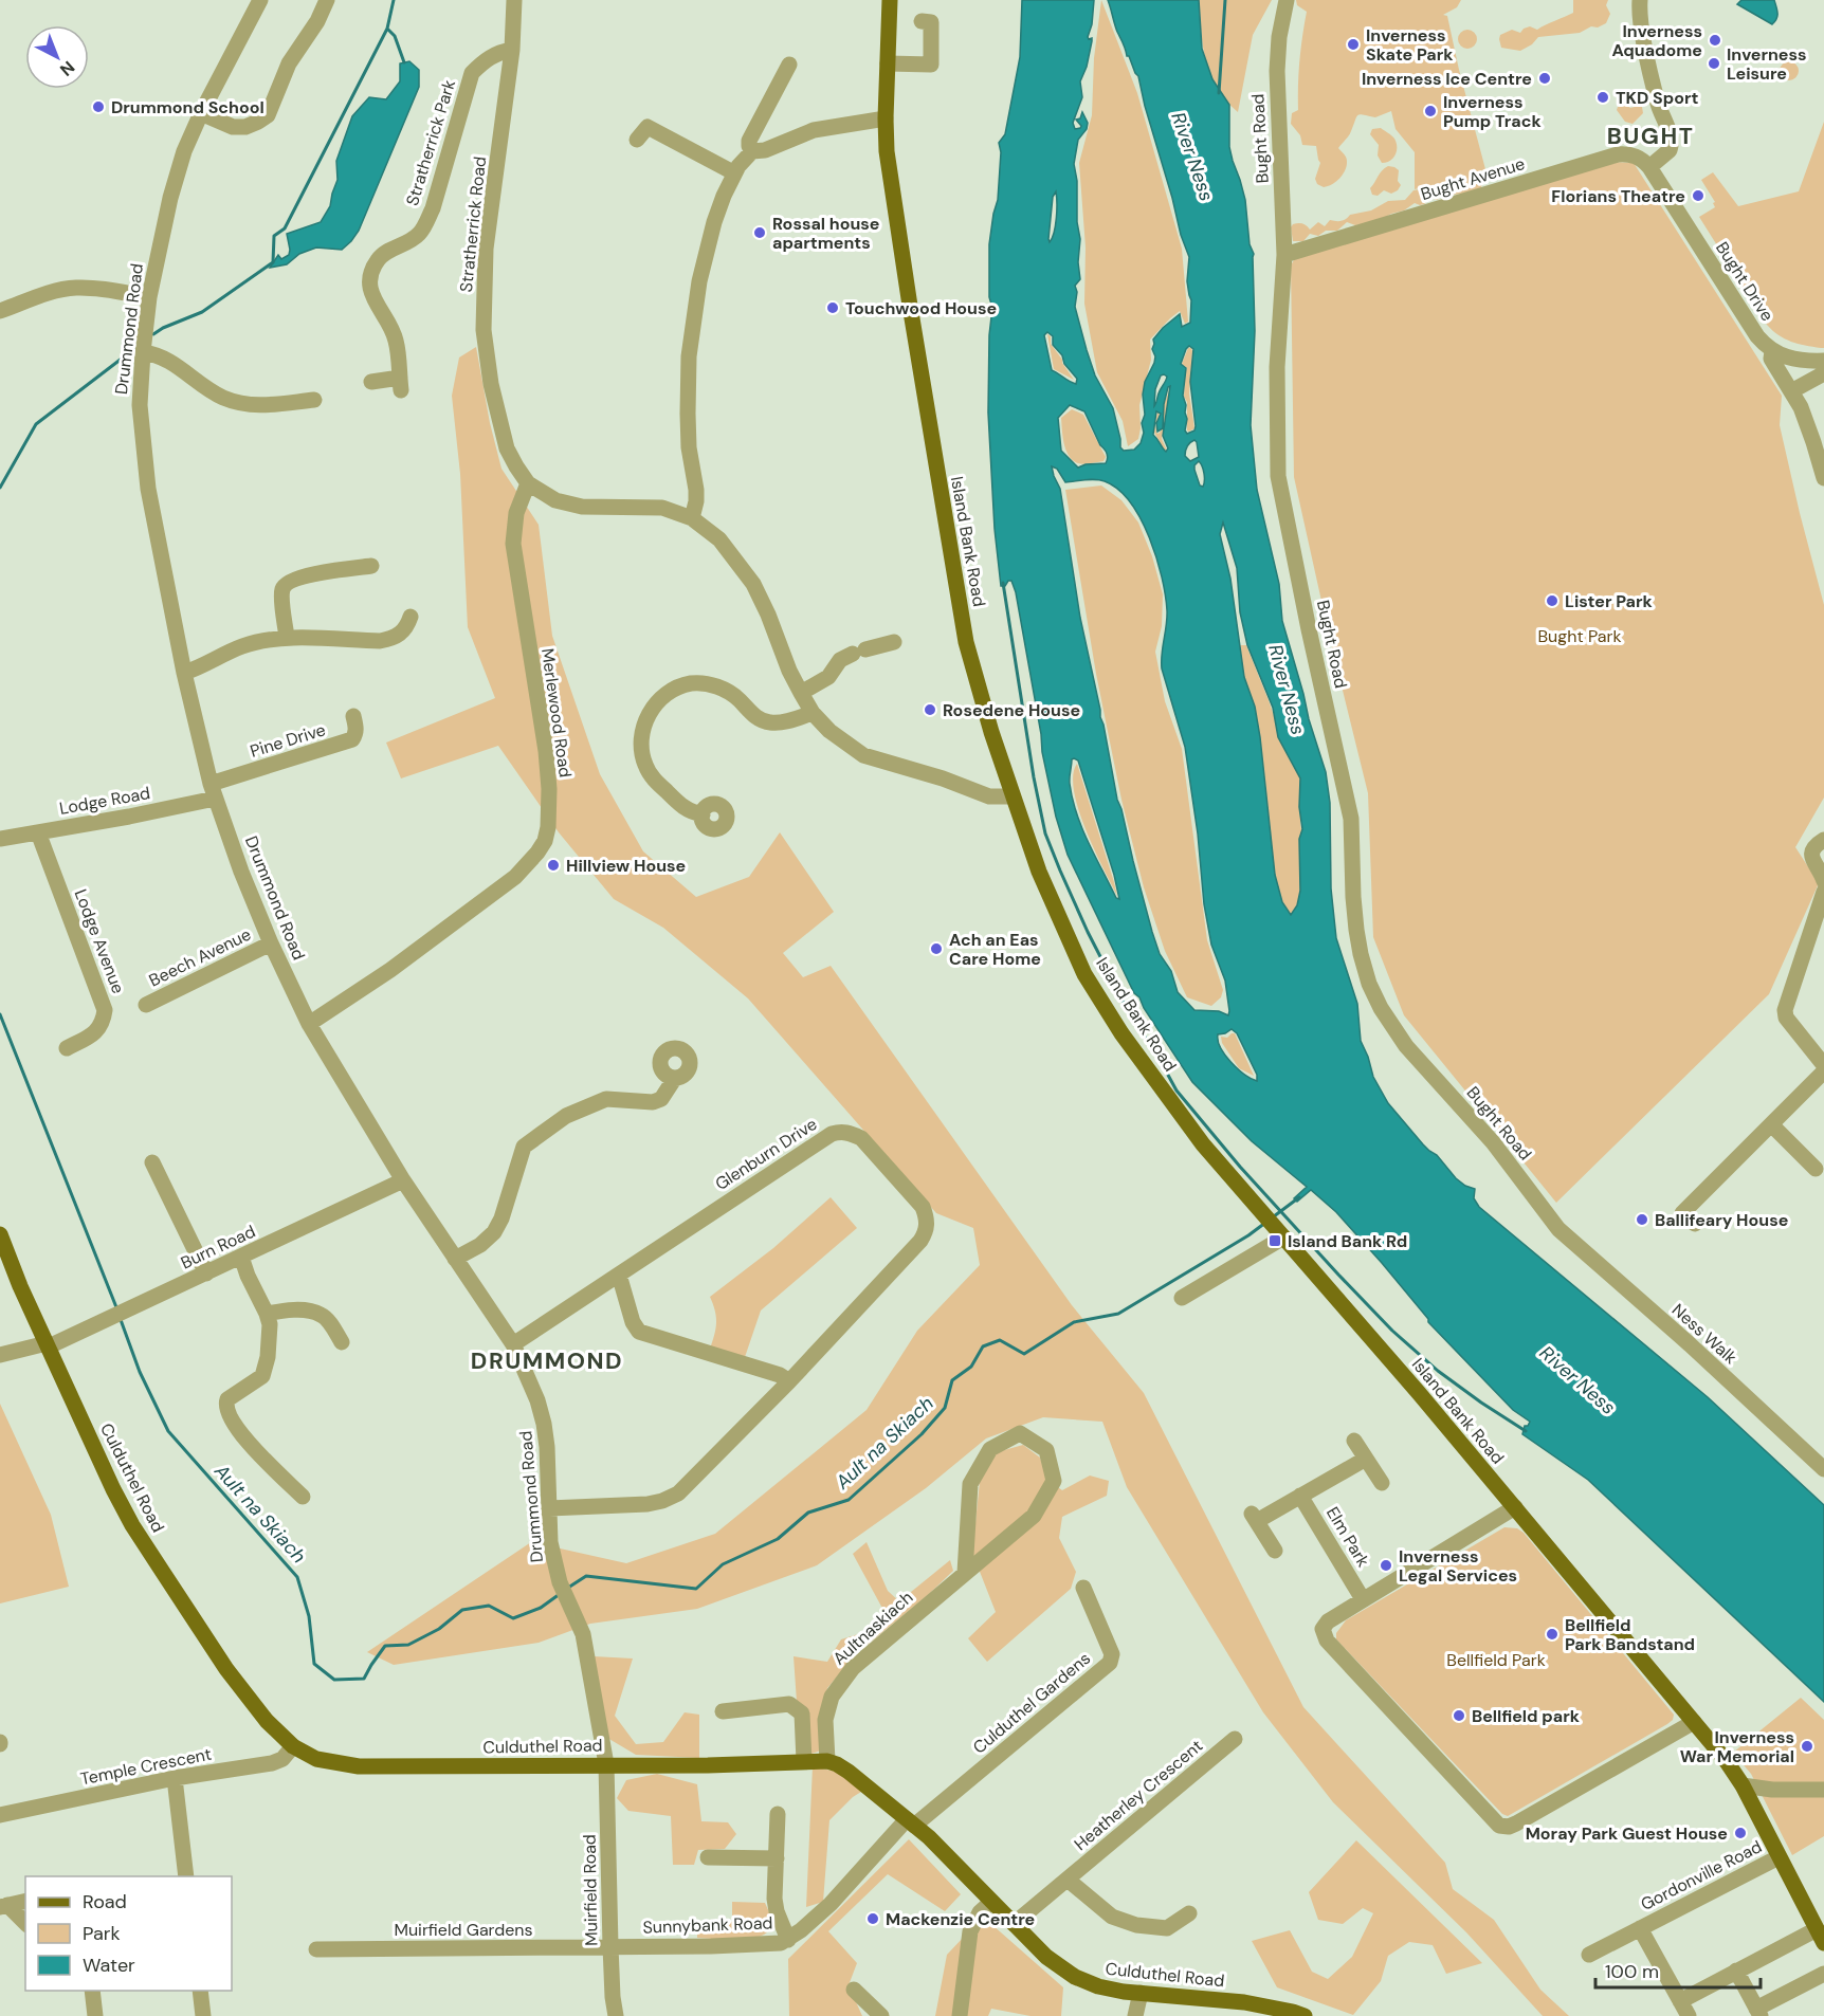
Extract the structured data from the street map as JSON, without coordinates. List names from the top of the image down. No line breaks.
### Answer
{"streets":{"main road":["Island Bank Road","Culduthel Road"],"street":["Bught Road","Stratherrick Park","Bught Avenue","Stratherrick Road","Bught Drive","Drummond Road","Merlewood Road","Pine Drive","Lodge Road","Lodge Avenue","Beech Avenue","Glenburn Drive","Burn Road","Ness Walk","Elm Park","Aultnaskiach","Culduthel Gardens","Temple Crescent","Heatherley Crescent","Gordonville Road","Muirfield Road","Sunnybank Road","Muirfield Gardens"]},"crossings":[["Bught Road","Bught Avenue"],["Bught Road","Ness Walk"],["Stratherrick Park","Stratherrick Road"],["Bught Avenue","Bught Drive"],["Stratherrick Road","Merlewood Road"],["Drummond Road","Merlewood Road"],["Drummond Road","Pine Drive"],["Drummond Road","Lodge Road"],["Drummond Road","Beech Avenue"],["Drummond Road","Glenburn Drive"],["Drummond Road","Burn Road"],["Drummond Road","Culduthel Road"],["Drummond Road","Muirfield Road"],["Island Bank Road","Gordonville Road"],["Pine Drive","Lodge Road"],["Lodge Road","Lodge Avenue"],["Burn Road","Culduthel Road"],["Culduthel Road","Aultnaskiach"],["Culduthel Road","Culduthel Gardens"],["Culduthel Road","Temple Crescent"],["Culduthel Road","Heatherley Crescent"],["Culduthel Road","Muirfield Road"],["Culduthel Road","Sunnybank Road"],["Culduthel Gardens","Sunnybank Road"],["Muirfield Road","Sunnybank Road"],["Muirfield Road","Muirfield Gardens"],["Sunnybank Road","Muirfield Gardens"]],"districts":["BUGHT","DRUMMOND"],"water":["River Ness","Ault na Skiach"],"parks":["Bught Park","Bellfield Park"],"places":{"other":["Inverness Aquadome","Inverness Skate Park","Inverness Leisure","Inverness Ice Centre","TKD Sport","Drummond School","Inverness Pump Track","Florians Theatre","Rossal house apartments","Touchwood House","Lister Park","Rosedene House","Hillview House","Ach an Eas Care Home","Ballifeary House","Inverness Legal Services","Bellfield Park Bandstand","Bellfield park","Inverness War Memorial","Moray Park Guest House","Mackenzie Centre"],"transit":["Island Bank Rd"]},"legend":["Road","Park","Water"],"scale_bar":"100 m","north":"bottom right"}
